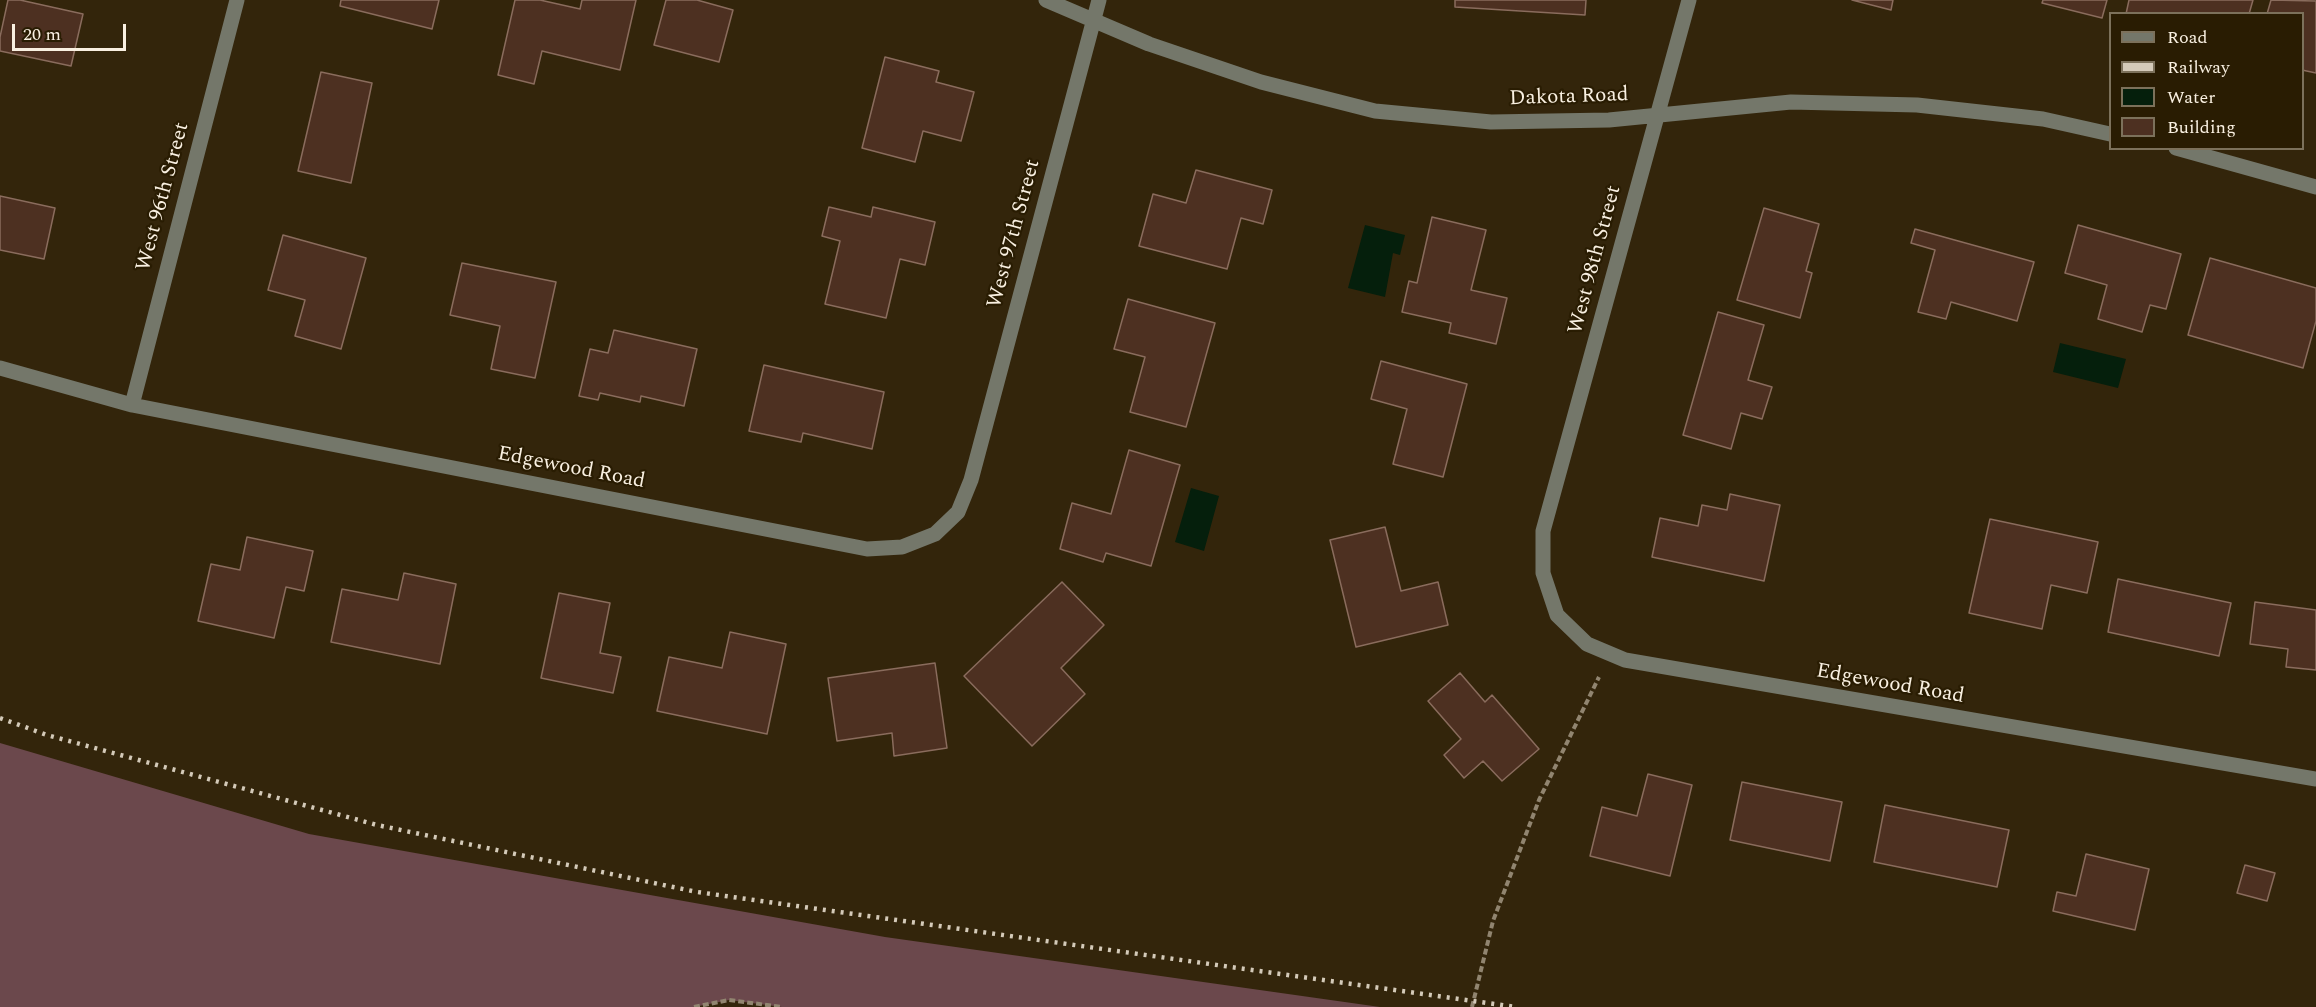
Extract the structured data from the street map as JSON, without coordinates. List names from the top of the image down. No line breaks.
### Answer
{"streets":{"street":["Dakota Road","West 96th Street","West 97th Street","West 98th Street","Edgewood Road"]},"crossings":[["Dakota Road","West 97th Street"],["Dakota Road","West 98th Street"],["West 96th Street","Edgewood Road"],["West 97th Street","Edgewood Road"],["West 98th Street","Edgewood Road"]],"legend":["Road","Railway","Water","Building"],"scale_bar":"20 m"}
